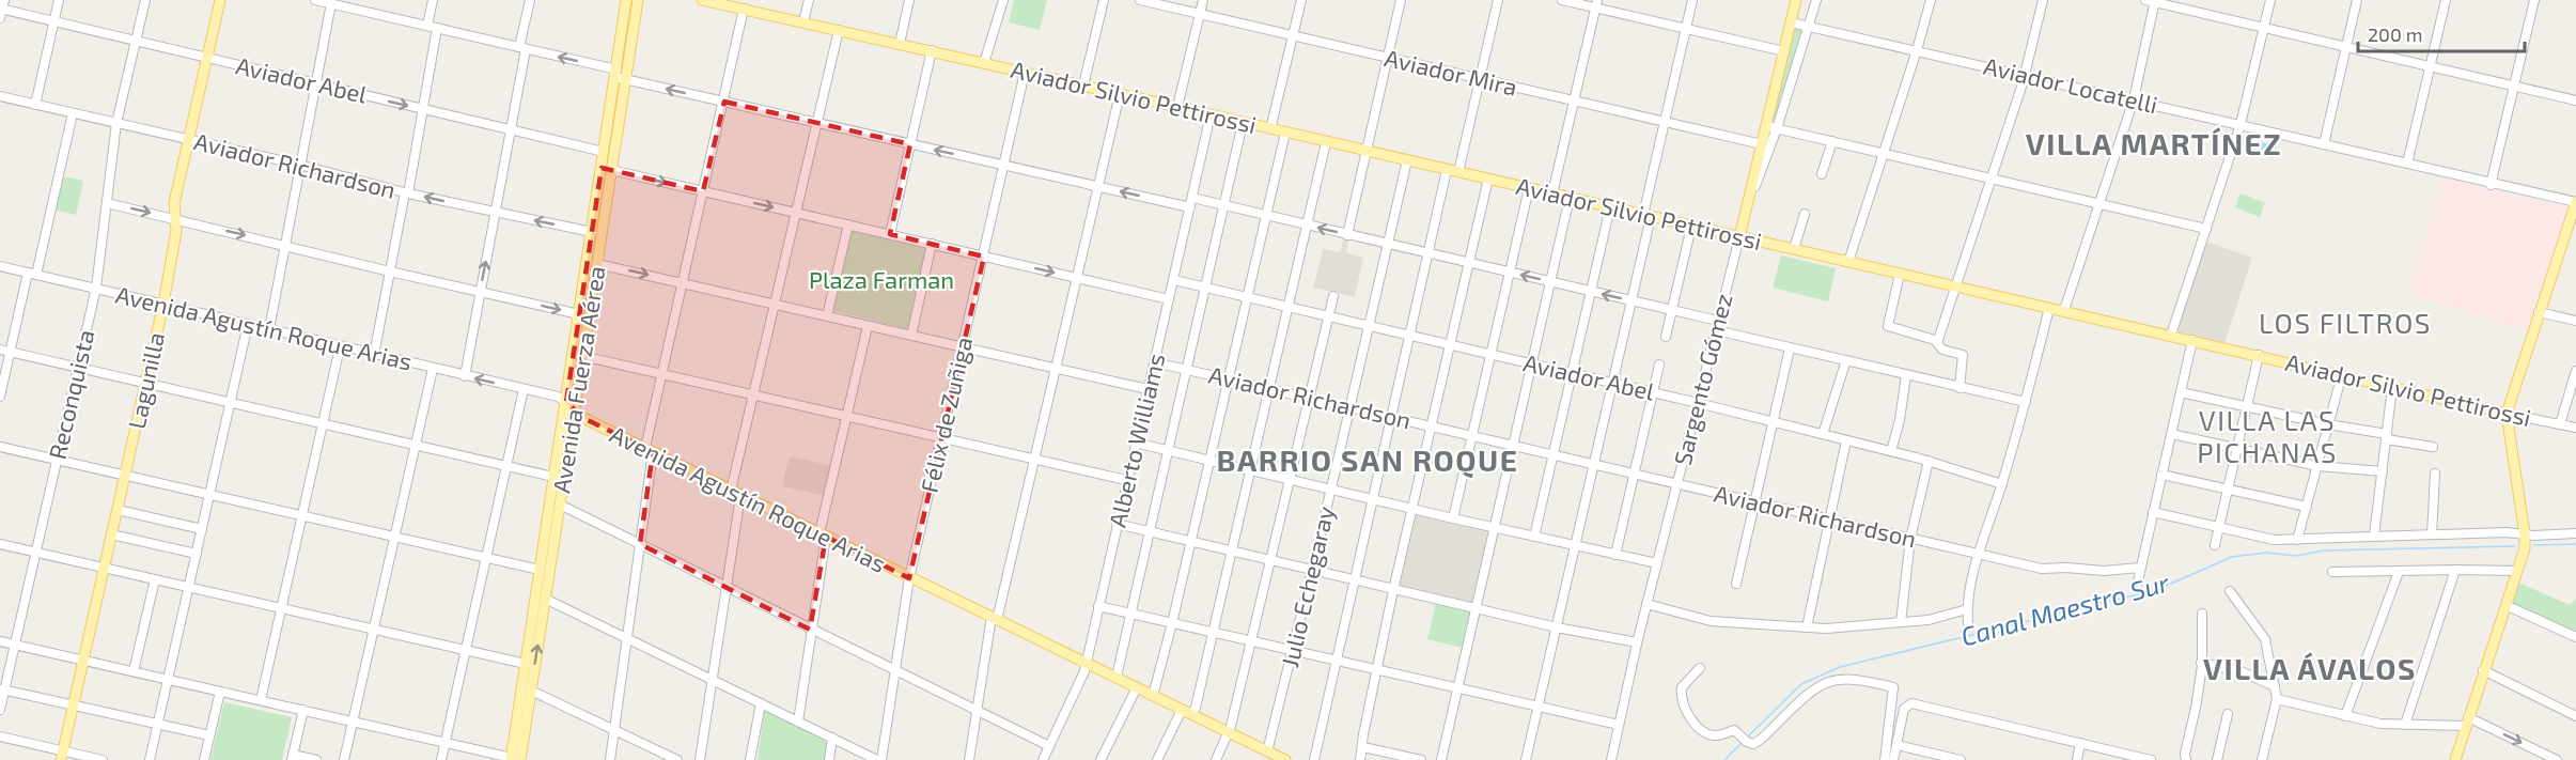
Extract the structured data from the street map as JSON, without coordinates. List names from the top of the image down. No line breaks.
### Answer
{"streets":{"main road":["Aviador Silvio Pettirossi","Avenida Agustín Roque Arias","Avenida Fuerza Aérea","Sargento Gómez","Lagunilla"],"street":["Aviador Mira","Aviador Abel","Aviador Locatelli","Aviador Richardson","Reconquista","Félix de Zuñiga","Alberto Williams","Julio Echegaray"]},"crossings":[["Aviador Mira","Sargento Gómez"],["Aviador Abel","Avenida Fuerza Aérea"],["Aviador Abel","Sargento Gómez"],["Aviador Abel","Lagunilla"],["Aviador Abel","Reconquista"],["Aviador Abel","Alberto Williams"],["Aviador Abel","Julio Echegaray"],["Aviador Locatelli","Sargento Gómez"],["Aviador Silvio Pettirossi","Sargento Gómez"],["Aviador Silvio Pettirossi","Félix de Zuñiga"],["Aviador Silvio Pettirossi","Alberto Williams"],["Aviador Silvio Pettirossi","Julio Echegaray"],["Aviador Richardson","Avenida Fuerza Aérea"],["Aviador Richardson","Sargento Gómez"],["Aviador Richardson","Lagunilla"],["Aviador Richardson","Reconquista"],["Aviador Richardson","Alberto Williams"],["Aviador Richardson","Julio Echegaray"],["Avenida Agustín Roque Arias","Avenida Fuerza Aérea"],["Avenida Agustín Roque Arias","Lagunilla"],["Avenida Agustín Roque Arias","Reconquista"],["Avenida Agustín Roque Arias","Félix de Zuñiga"],["Avenida Agustín Roque Arias","Alberto Williams"],["Avenida Agustín Roque Arias","Julio Echegaray"]],"districts":["VILLA MARTÍNEZ","LOS FILTROS","VILLA LAS PICHANAS","BARRIO SAN ROQUE","VILLA ÁVALOS"],"water":["Canal Maestro Sur"],"parks":["Plaza Farman"],"scale_bar":"200 m"}
